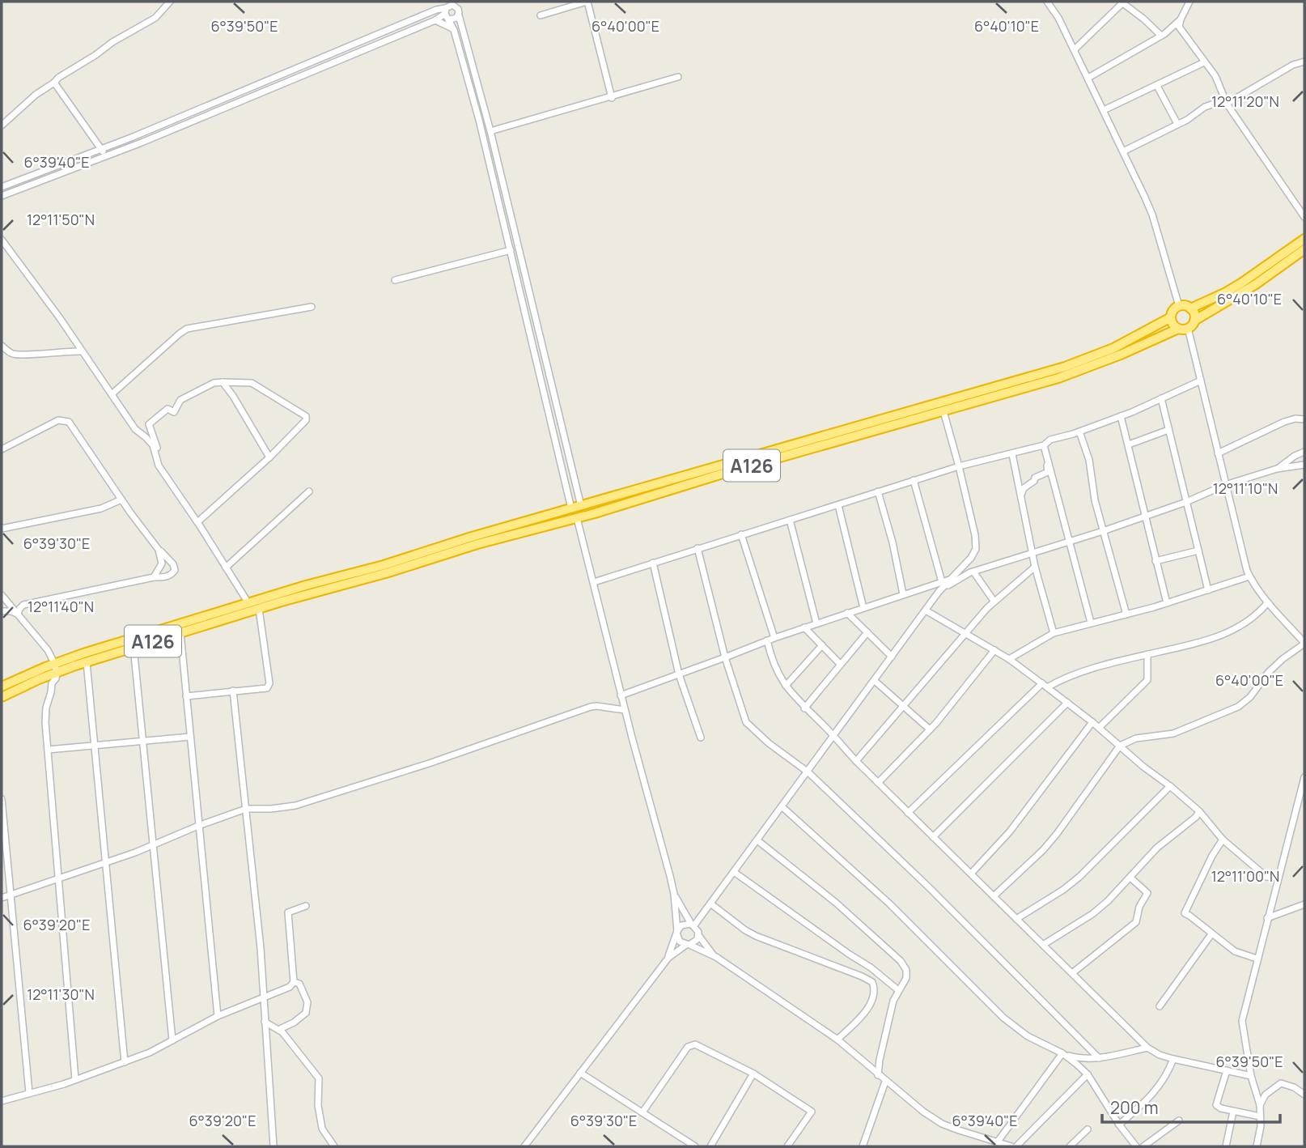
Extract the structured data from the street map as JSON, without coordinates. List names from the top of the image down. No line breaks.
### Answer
{"streets":{"highway":["A126"]},"scale_bar":"200 m","coordinates":["6°39'50\"E","6°40'00\"E","6°40'10\"E","12°11'20\"N","6°39'40\"E","12°11'50\"N","12°11'10\"N","6°39'30\"E","12°11'40\"N","12°11'00\"N","6°39'20\"E","12°11'30\"N"]}
